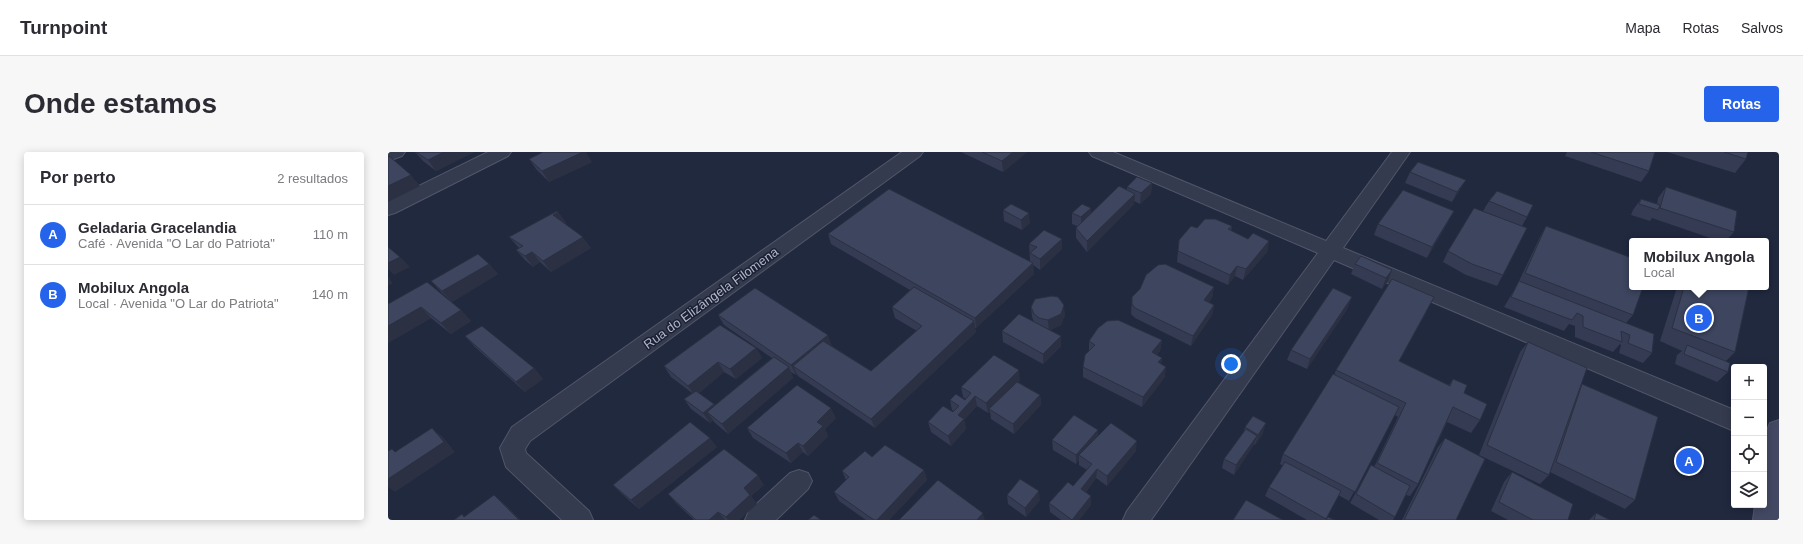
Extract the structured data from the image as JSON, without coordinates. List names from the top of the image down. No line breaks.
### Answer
{"streets":{"street":["Rua do Elizângela Filomena"]},"page":{"header":"Turnpoint","nav":["Mapa","Rotas","Salvos"],"buttons":"Rotas","title":"Onde estamos","heading":["Por perto","2 resultados"],"list":[{"mark":"A","name":"Geladaria Gracelandia","note":"Café · Avenida \"O Lar do Patriota\"","value":"110 m"},{"mark":"B","name":"Mobilux Angola","note":"Local · Avenida \"O Lar do Patriota\"","value":"140 m"}],"popup":["Mobilux Angola","Local"],"pins":["B","A"],"map_buttons":["+","−"]}}
